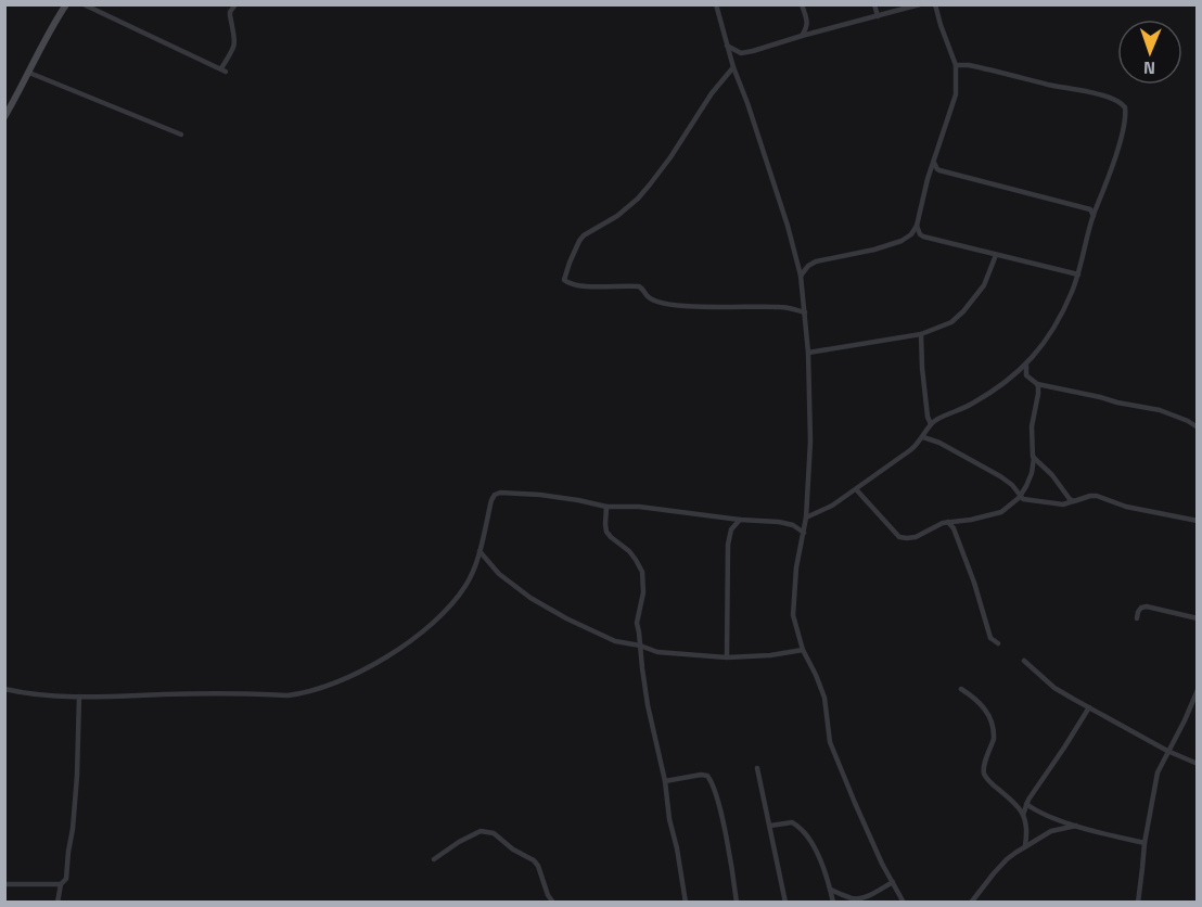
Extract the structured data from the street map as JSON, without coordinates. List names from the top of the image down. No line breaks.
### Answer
{"north":"bottom"}
